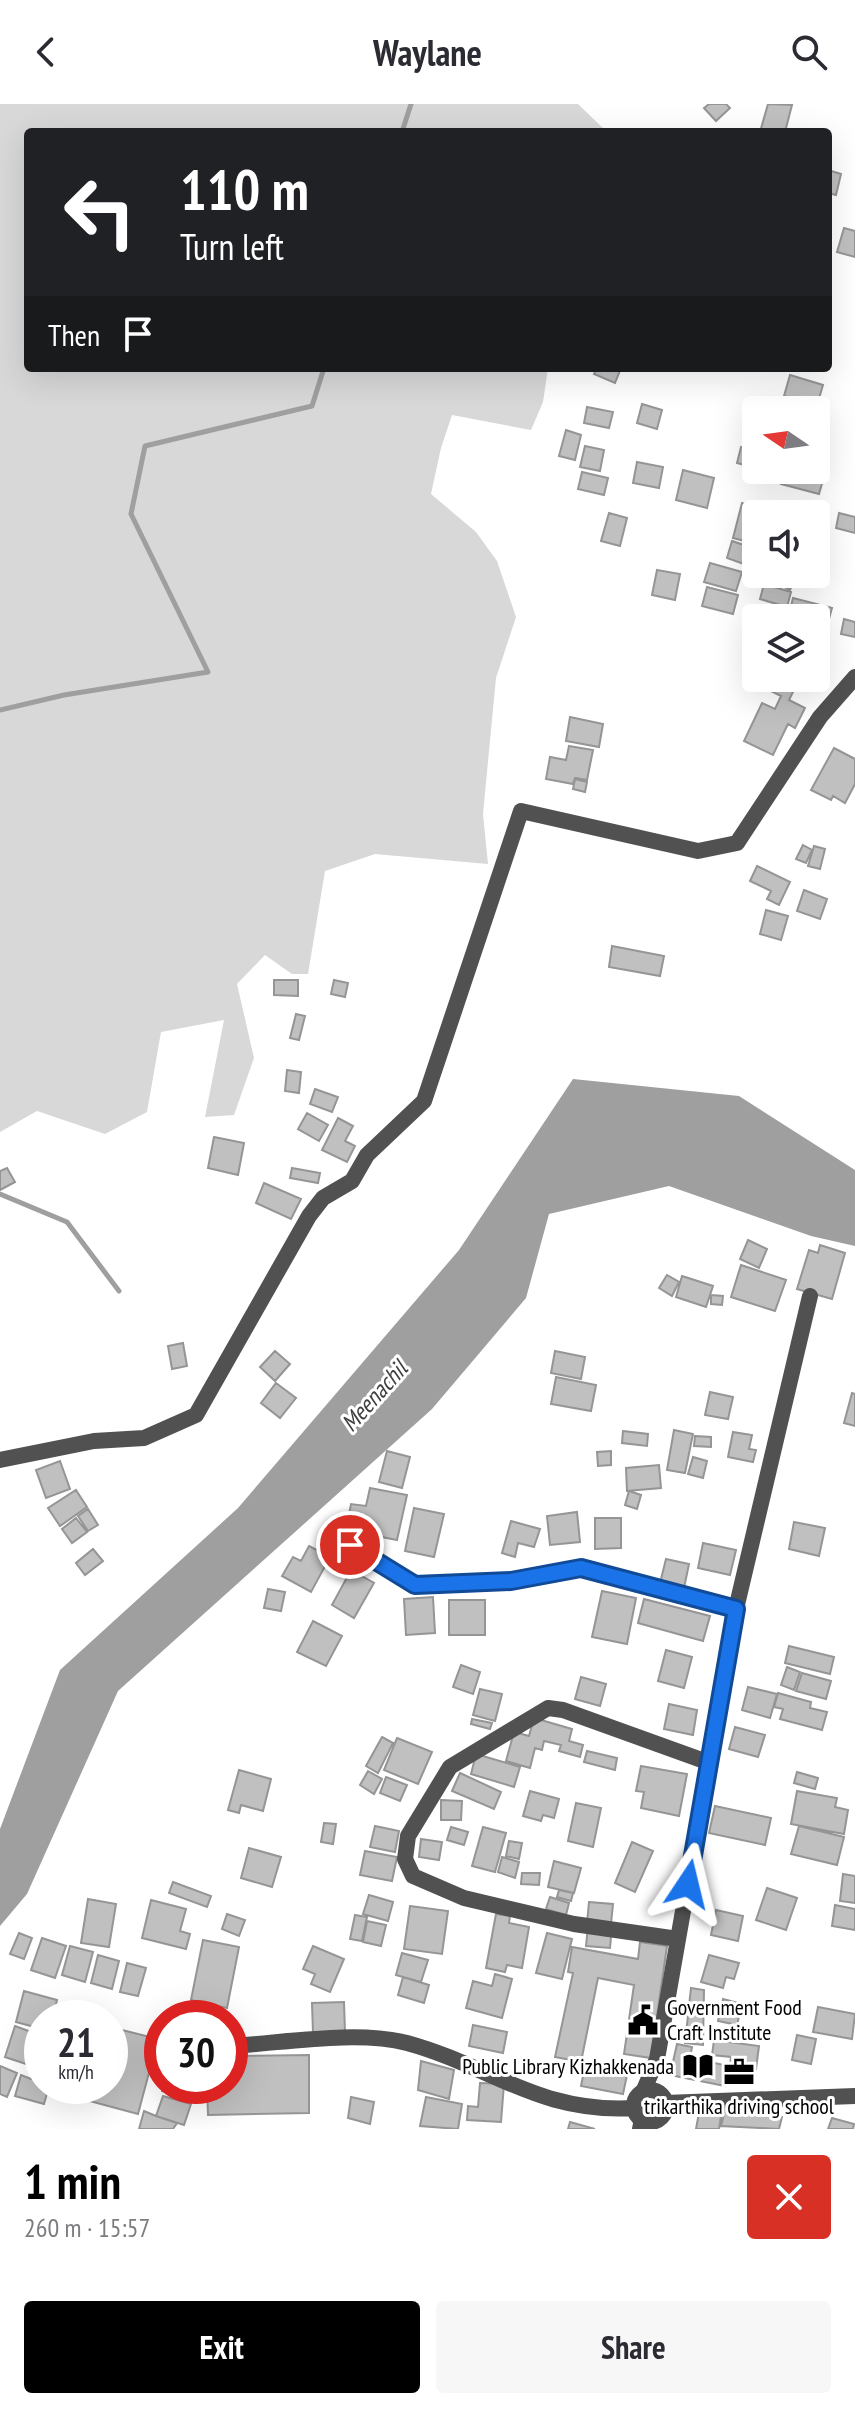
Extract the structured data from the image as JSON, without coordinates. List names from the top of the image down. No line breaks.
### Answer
{"water":["Meenachil"],"places":{"public building":["Government Food Craft Institute"],"library":["Public Library Kizhakkenada"],"office":["trikarthika driving school"]},"north":"left","page":{"header":"Waylane","turn":["110 m","Turn left"],"then":"Then","speed":"21 km/h","limit":"30","heading":["1 min","260 m · 15:57"],"buttons":["Exit","Share"]}}
